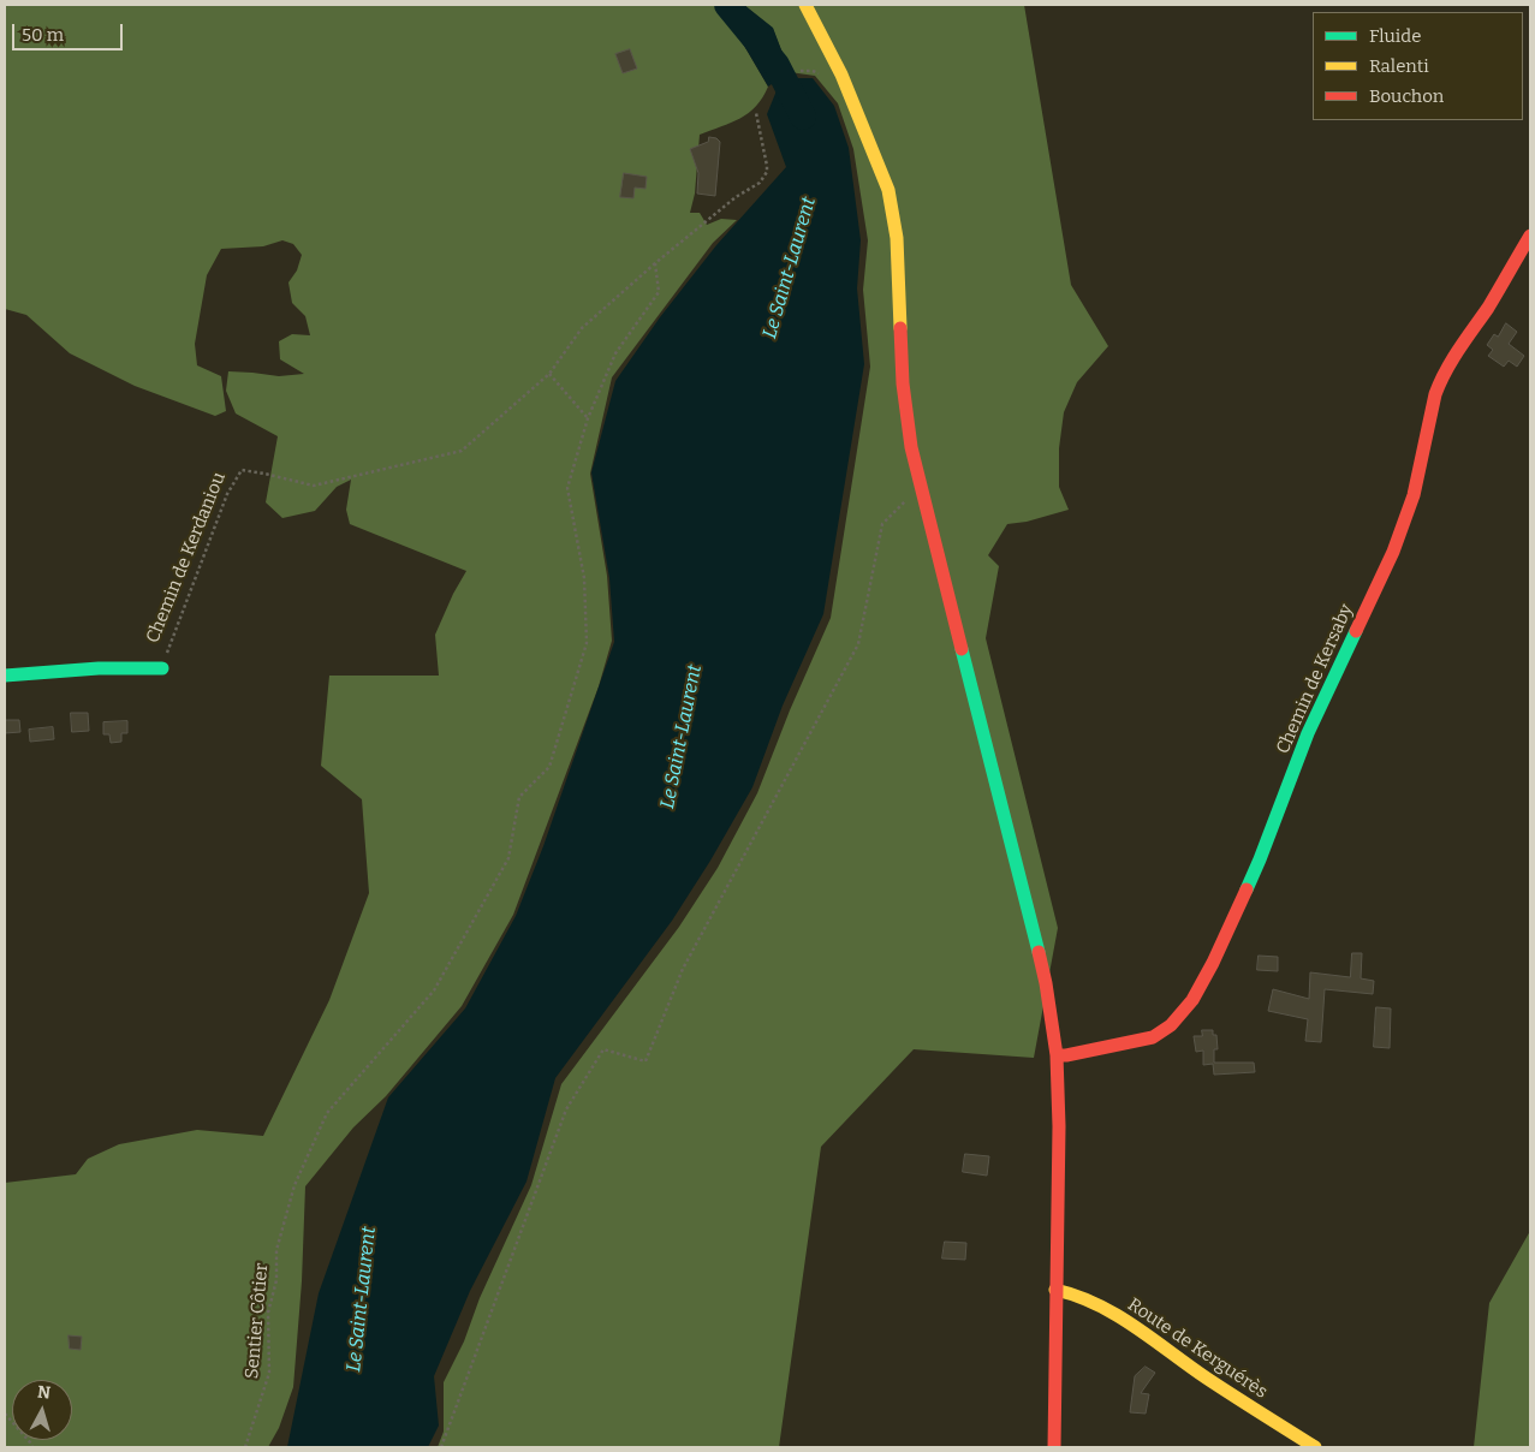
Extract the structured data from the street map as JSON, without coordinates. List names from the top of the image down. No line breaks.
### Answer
{"streets":{"street":["Chemin de Kerdaniou","Chemin de Kersaby","Route de Kerguérès"],"path":["Sentier Côtier"]},"water":["Le Saint-Laurent"],"legend":["Fluide","Ralenti","Bouchon"],"scale_bar":"50 m","north":"top"}
